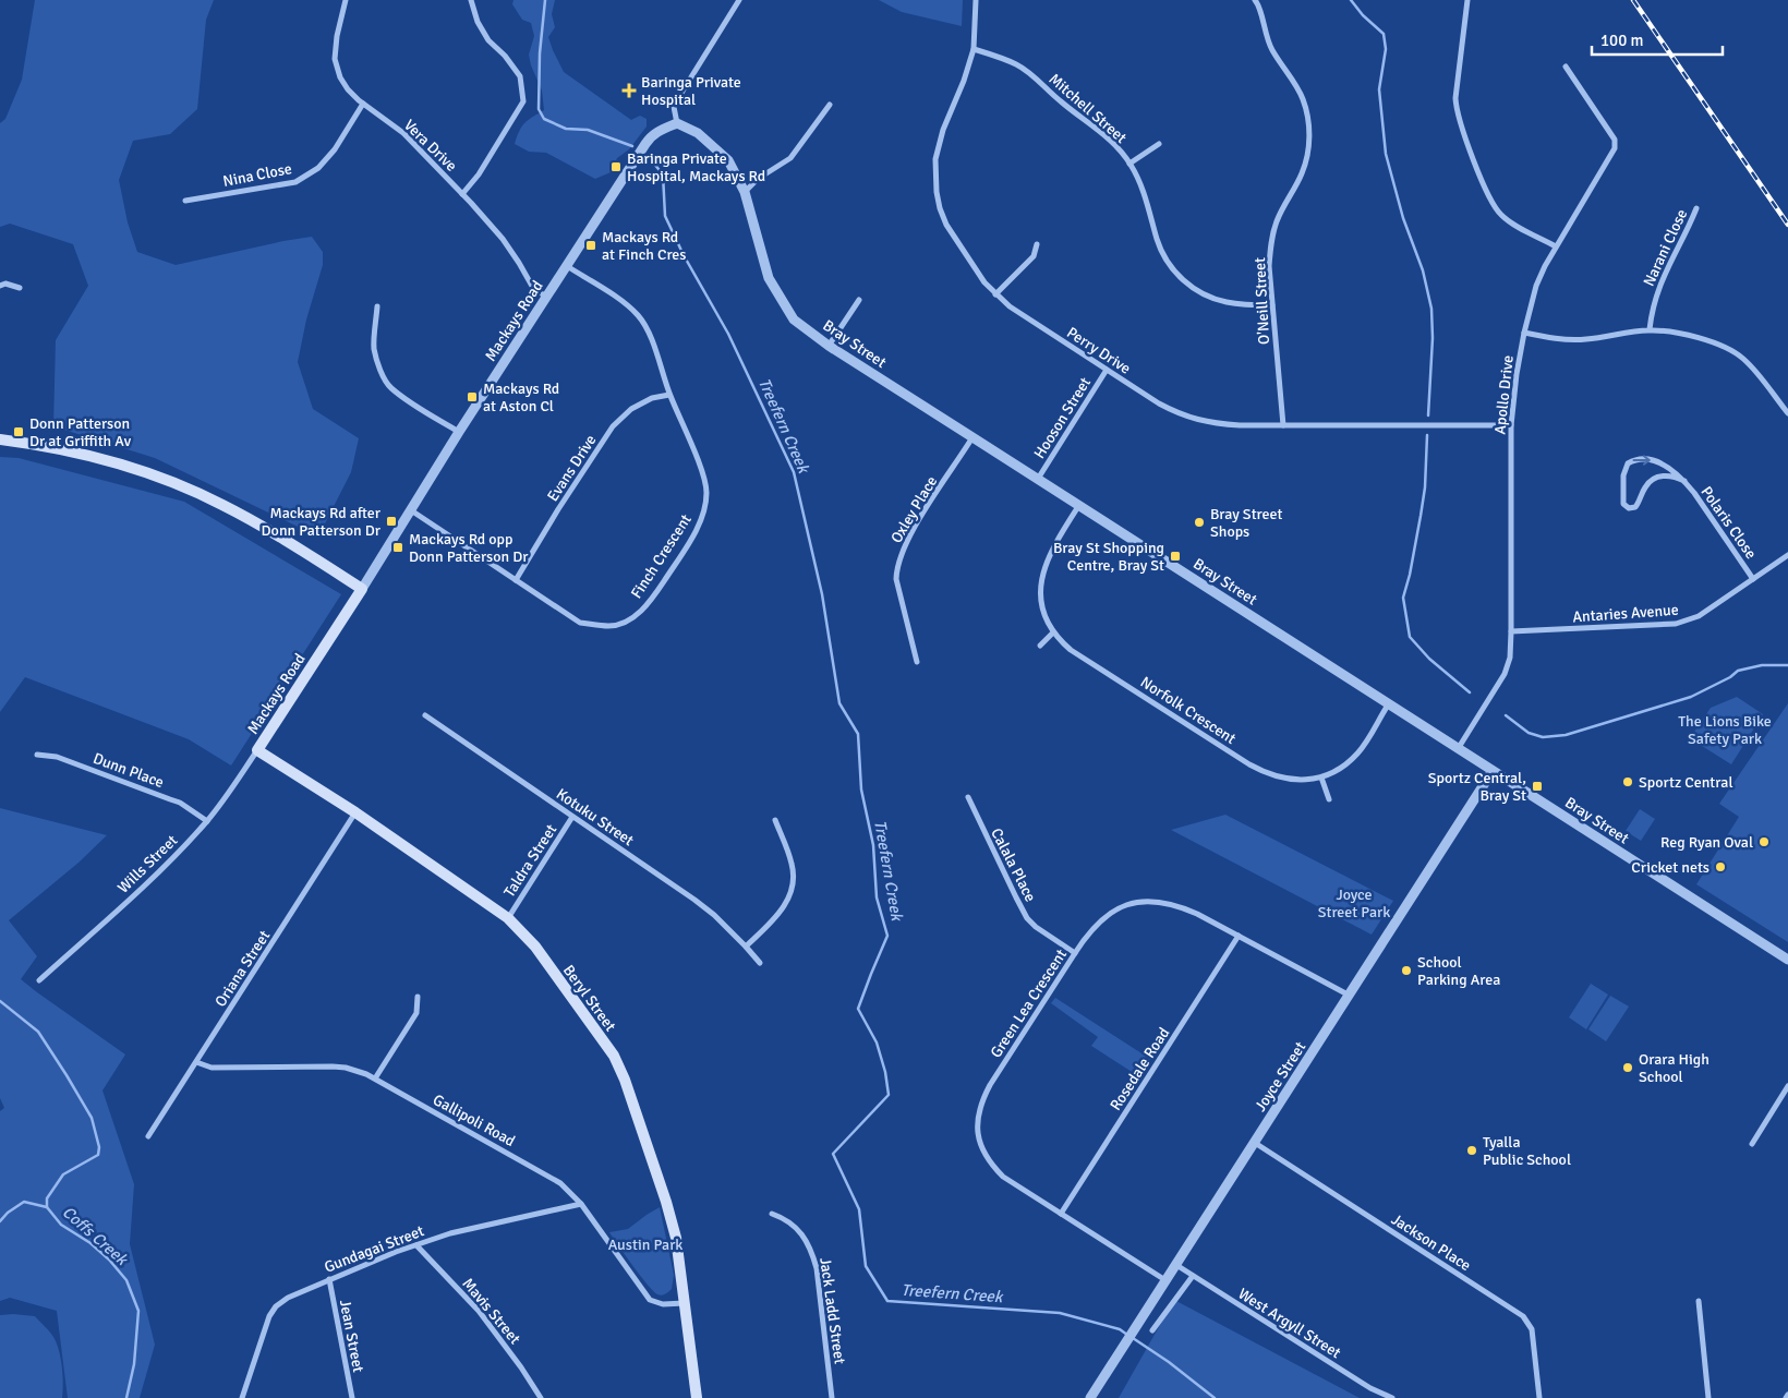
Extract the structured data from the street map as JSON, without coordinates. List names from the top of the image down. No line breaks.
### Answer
{"streets":{"main road":["Mackays Road","Beryl Street"],"street":["Mitchell Street","Vera Drive","Nina Close","Narani Close","O'Neill Street","Bray Street","Perry Drive","Apollo Drive","Hooson Street","Evans Drive","Oxley Place","Polaris Close","Finch Crescent","Antaries Avenue","Norfolk Crescent","Dunn Place","Kotuku Street","Taldra Street","Wills Street","Calala Place","Oriana Street","Green Lea Crescent","Rosedale Road","Joyce Street","Gallipoli Road","Jackson Place","Gundagai Street","Mavis Street","Jack Ladd Street","West Argyll Street","Jean Street"]},"crossings":[["Mitchell Street","O'Neill Street"],["Mitchell Street","Perry Drive"],["Vera Drive","Nina Close"],["Vera Drive","Mackays Road"],["O'Neill Street","Perry Drive"],["Mackays Road","Bray Street"],["Mackays Road","Finch Crescent"],["Mackays Road","Wills Street"],["Mackays Road","Beryl Street"],["Bray Street","Apollo Drive"],["Bray Street","Hooson Street"],["Bray Street","Oxley Place"],["Bray Street","Norfolk Crescent"],["Bray Street","Joyce Street"],["Perry Drive","Apollo Drive"],["Perry Drive","Hooson Street"],["Apollo Drive","Antaries Avenue"],["Evans Drive","Finch Crescent"],["Polaris Close","Antaries Avenue"],["Dunn Place","Wills Street"],["Kotuku Street","Taldra Street"],["Taldra Street","Beryl Street"],["Wills Street","Beryl Street"],["Calala Place","Green Lea Crescent"],["Oriana Street","Beryl Street"],["Oriana Street","Gallipoli Road"],["Beryl Street","Gallipoli Road"],["Green Lea Crescent","Rosedale Road"],["Green Lea Crescent","Joyce Street"],["Joyce Street","Jackson Place"],["Joyce Street","West Argyll Street"],["Gallipoli Road","Gundagai Street"],["Gundagai Street","Mavis Street"],["Gundagai Street","Jean Street"]],"water":["Treefern Creek","Coffs Creek"],"parks":["The Lions Bike Safety Park","Joyce Street Park","Austin Park"],"places":{"health":["Baringa Private Hospital"],"transit":["Baringa Private Hospital, Mackays Rd","Mackays Rd at Finch Cres","Mackays Rd at Aston Cl","Donn Patterson Dr at Griffith Av","Mackays Rd after Donn Patterson Dr","Mackays Rd opp Donn Patterson Dr","Bray St Shopping Centre, Bray St","Sportz Central, Bray St"],"other":["Bray Street Shops","Sportz Central","Reg Ryan Oval","Cricket nets","School Parking Area","Orara High School","Tyalla Public School"]},"scale_bar":"100 m"}
